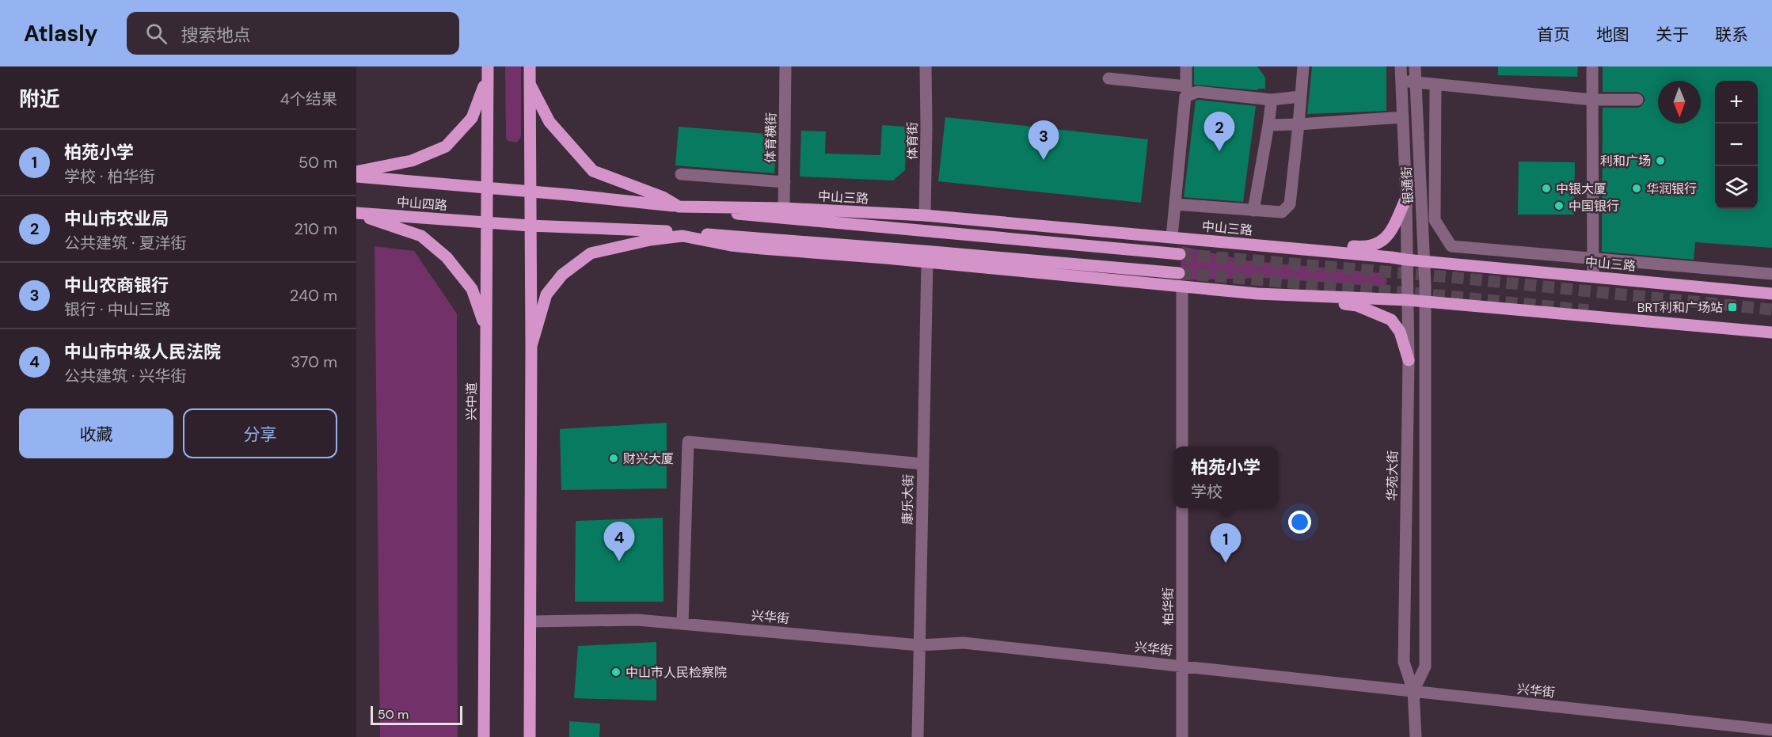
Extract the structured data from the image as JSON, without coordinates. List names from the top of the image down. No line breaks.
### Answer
{"streets":{"main road":["中山三路","中山四路","兴中道"],"street":["体育横街","体育街","银通街","华苑大街","康乐大街","柏华街","兴华街"]},"crossings":[["体育横街","中山三路"],["体育街","中山三路"],["银通街","中山三路"],["银通街","华苑大街"],["中山三路","中山四路"],["中山三路","兴中道"],["中山三路","华苑大街"],["中山四路","兴中道"],["华苑大街","兴华街"],["康乐大街","兴华街"],["柏华街","兴华街"]],"places":{"other":["利和广场","中银大厦","华润银行","中国银行","财兴大厦","中山市人民检察院"],"transit":["BRT利和广场站"]},"scale_bar":"50 m","north":"bottom","page":{"header":"Atlasly","search":"搜索地点","nav":["首页","地图","关于","联系"],"heading":["附近","4个结果"],"map_buttons":["+","−"],"pins":["2","3","4","1"],"list":[{"mark":"1","name":"柏苑小学","note":"学校 · 柏华街","value":"50 m"},{"mark":"2","name":"中山市农业局","note":"公共建筑 · 夏洋街","value":"210 m"},{"mark":"3","name":"中山农商银行","note":"银行 · 中山三路","value":"240 m"},{"mark":"4","name":"中山市中级人民法院","note":"公共建筑 · 兴华街","value":"370 m"}],"buttons":["收藏","分享"],"popup":["柏苑小学","学校"],"scale":"50 m"}}
